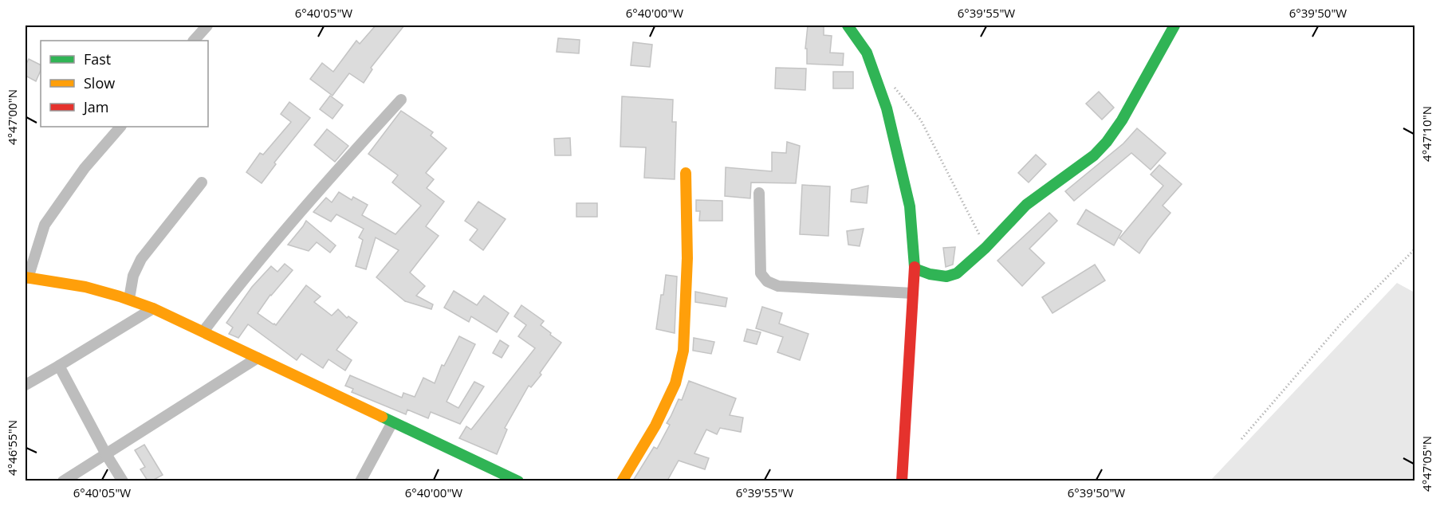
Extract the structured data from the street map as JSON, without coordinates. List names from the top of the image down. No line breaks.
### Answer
{"legend":["Fast","Slow","Jam"],"coordinates":["6°40'05\"W","6°40'00\"W","6°39'55\"W","6°39'50\"W","4°47'00\"N","4°47'10\"N","4°46'55\"N","4°47'05\"N"]}
